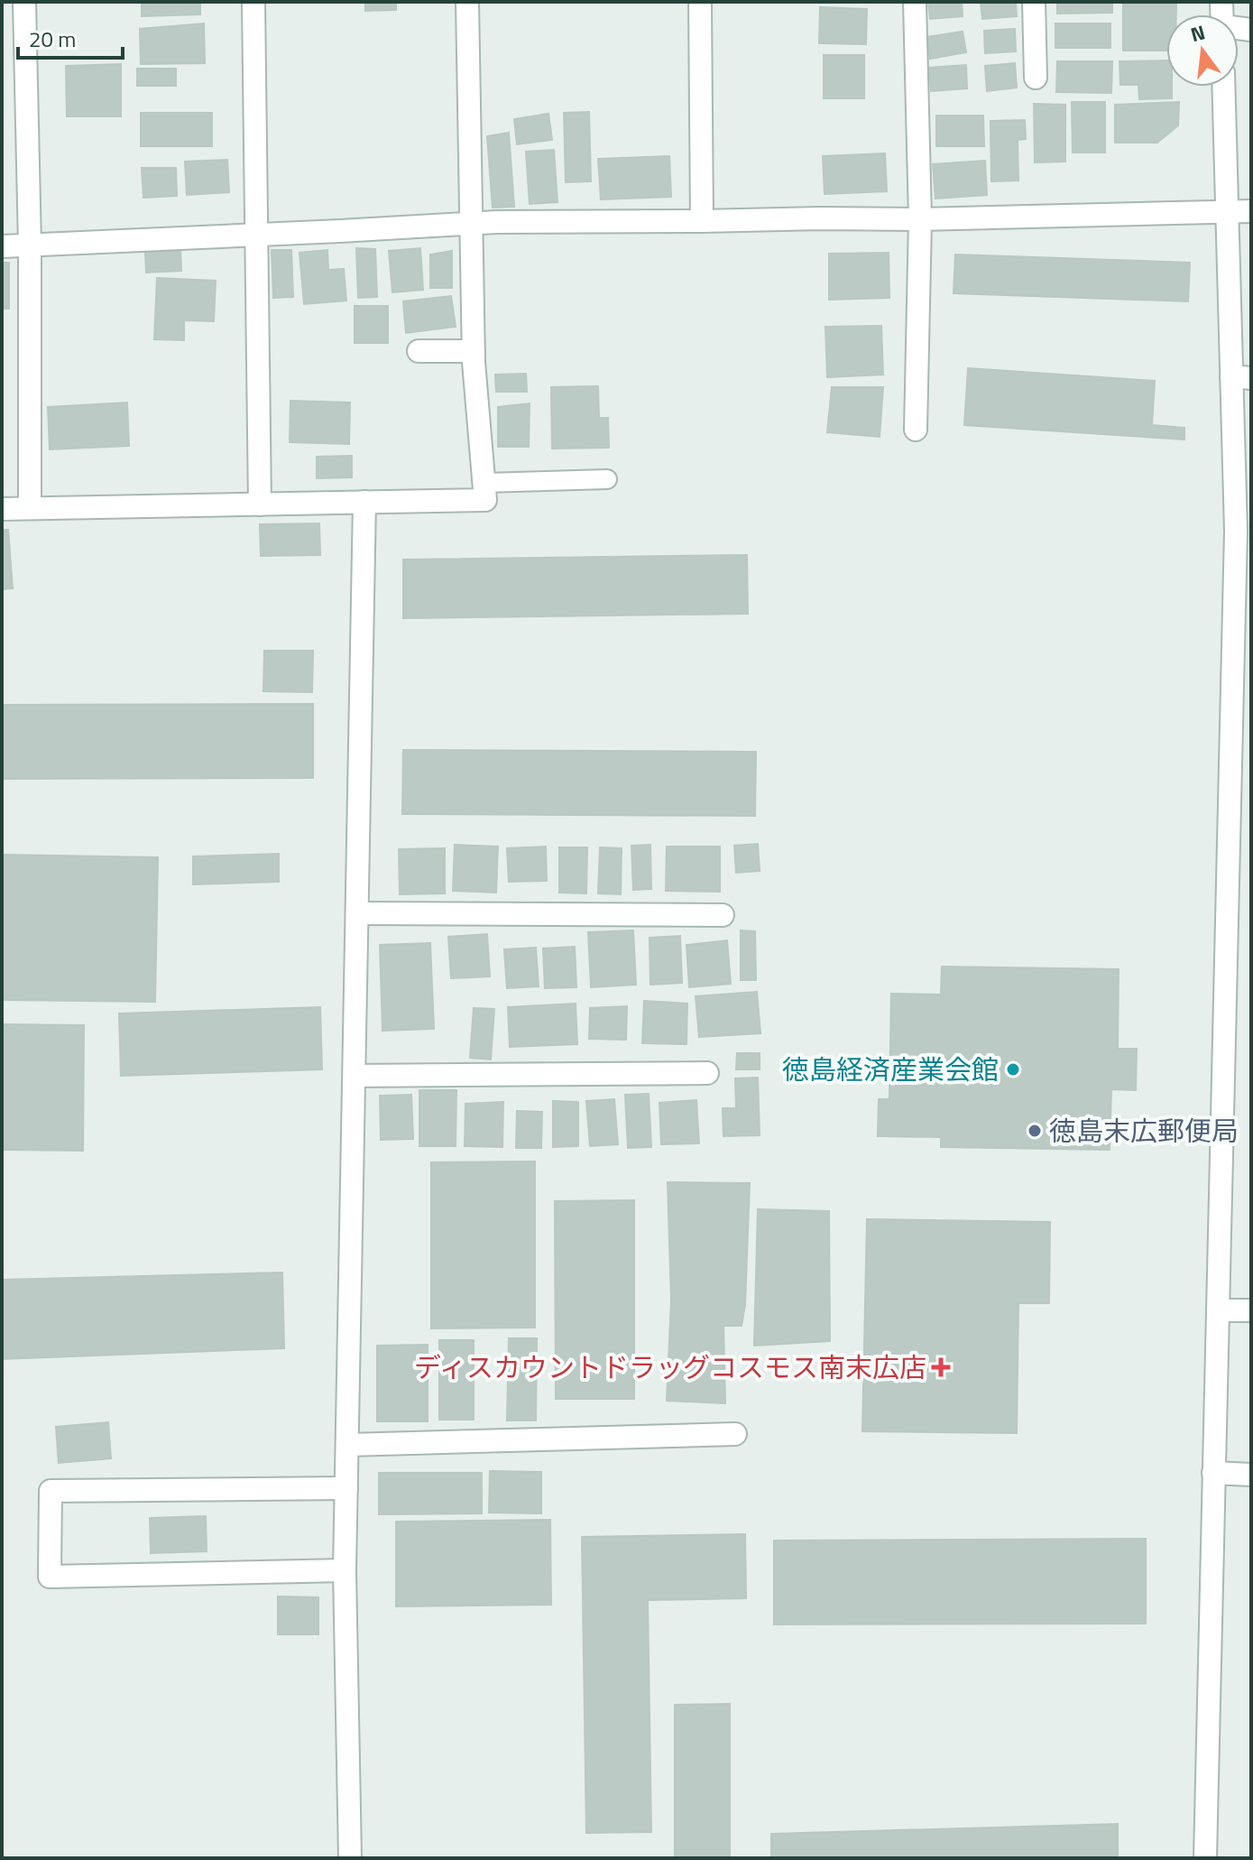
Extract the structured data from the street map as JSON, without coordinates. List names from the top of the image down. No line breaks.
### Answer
{"places":{"other":["徳島経済産業会館","徳島末広郵便局"],"health":["ディスカウントドラッグコスモス南末広店"]},"scale_bar":"20 m","north":"top"}
